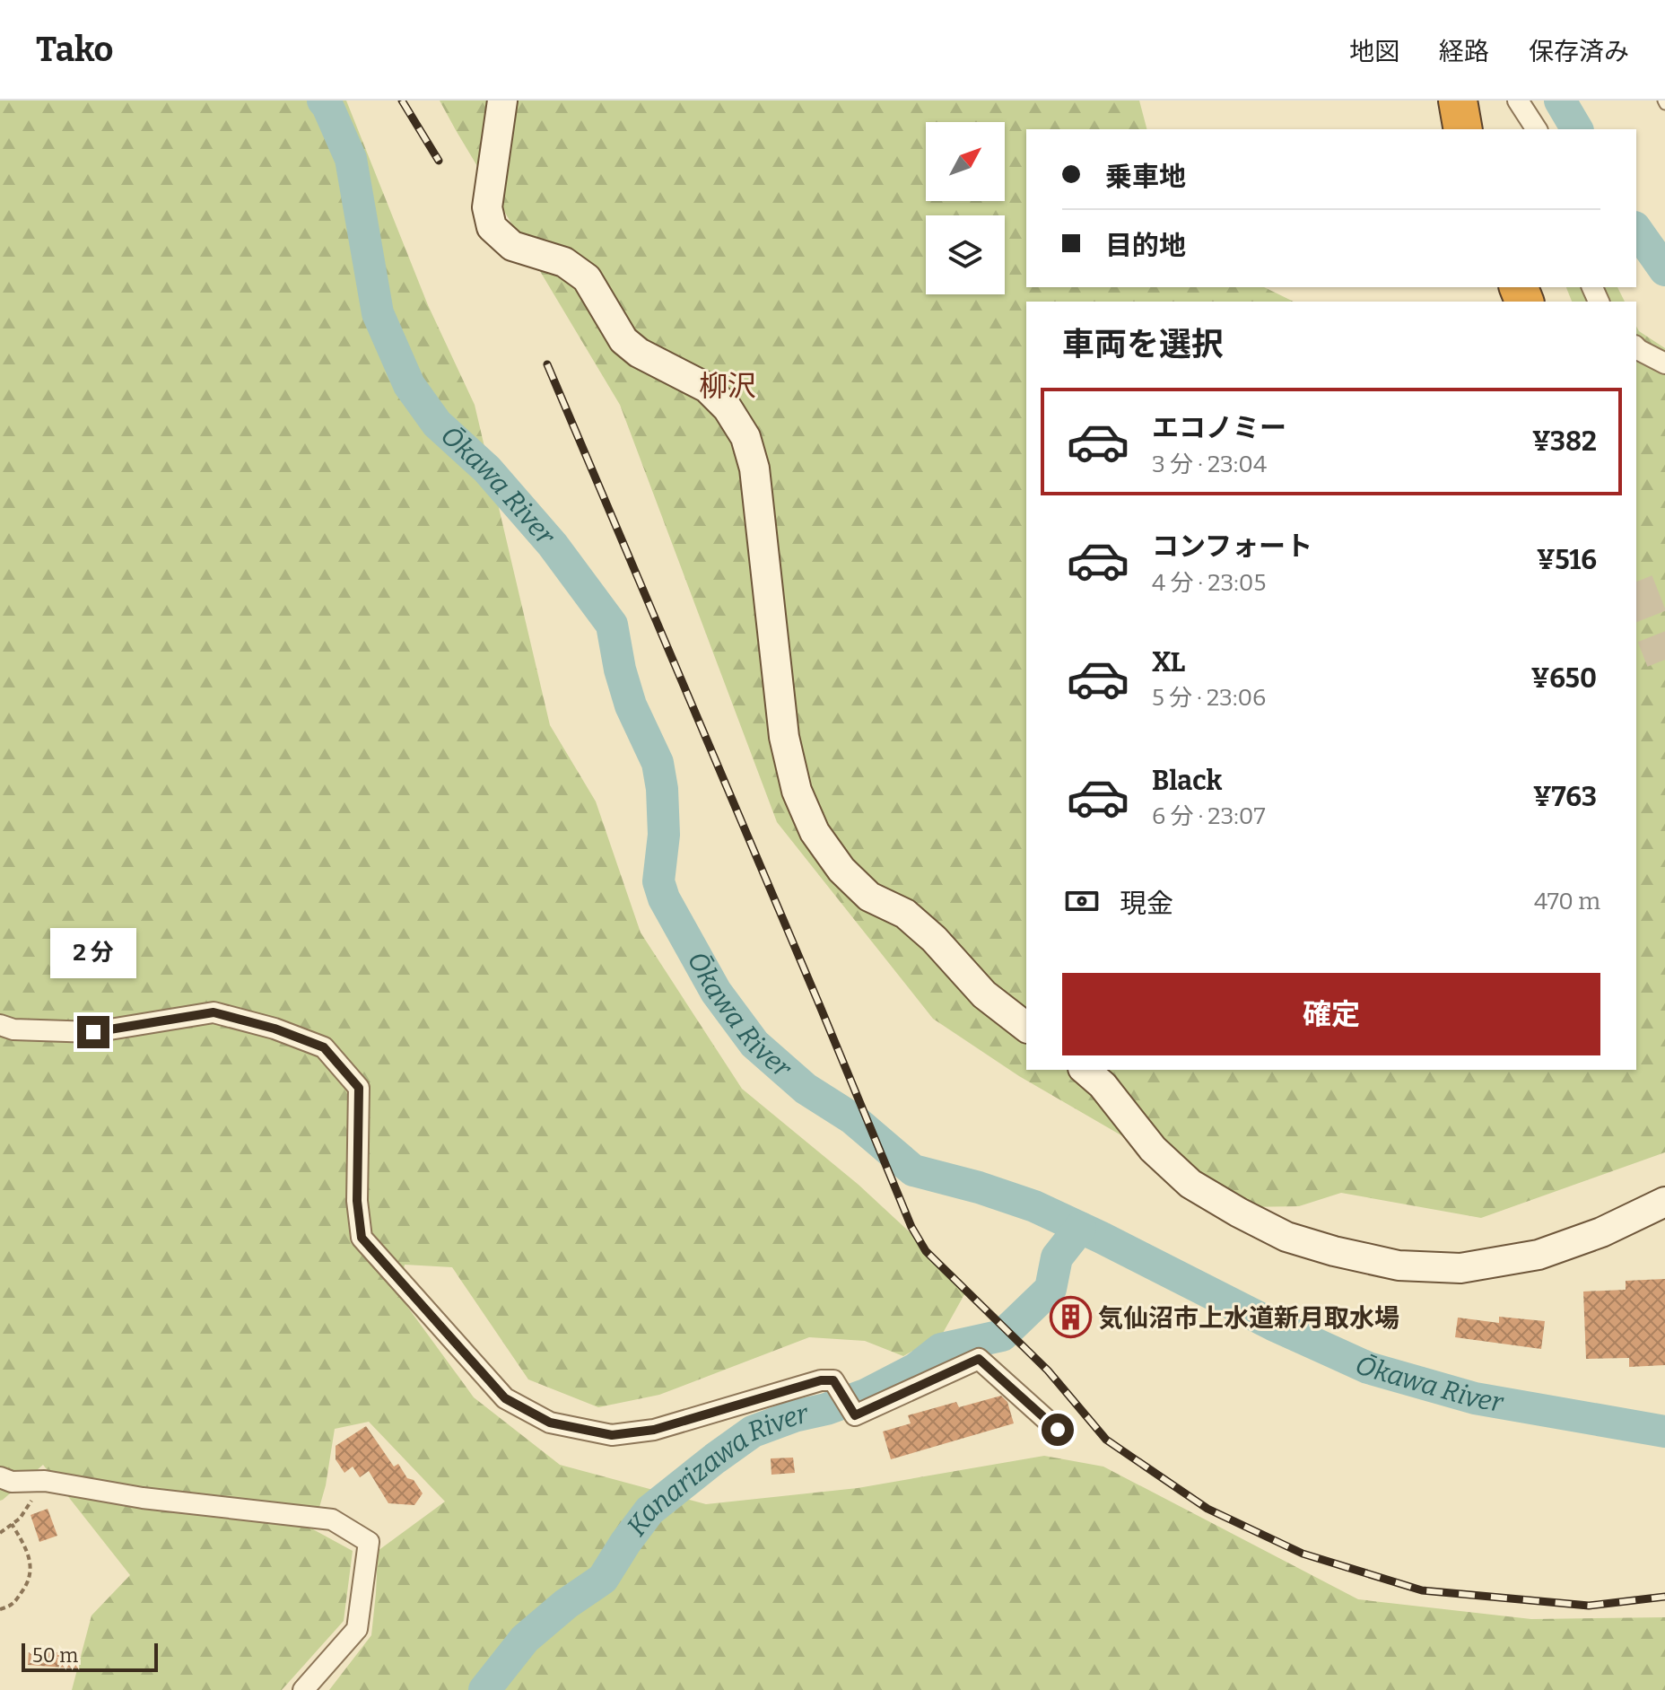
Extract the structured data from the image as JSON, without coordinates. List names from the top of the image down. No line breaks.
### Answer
{"districts":["柳沢"],"water":["Ōkawa River","Kanarizawa River"],"places":{"building":["気仙沼市上水道新月取水場"]},"scale_bar":"50 m","north":"top right","page":{"header":"Tako","nav":["地図","経路","保存済み"],"banner":["乗車地","目的地"],"heading":"車両を選択","list":[{"name":"エコノミー","note":"3 分 · 23:04","value":"¥382"},{"name":"コンフォート","note":"4 分 · 23:05","value":"¥516"},{"name":"XL","note":"5 分 · 23:06","value":"¥650"},{"name":"Black","note":"6 分 · 23:07","value":"¥763"}],"pay":["現金","470 m"],"bubble":"2 分","buttons":"確定","scale":"50 m"}}
